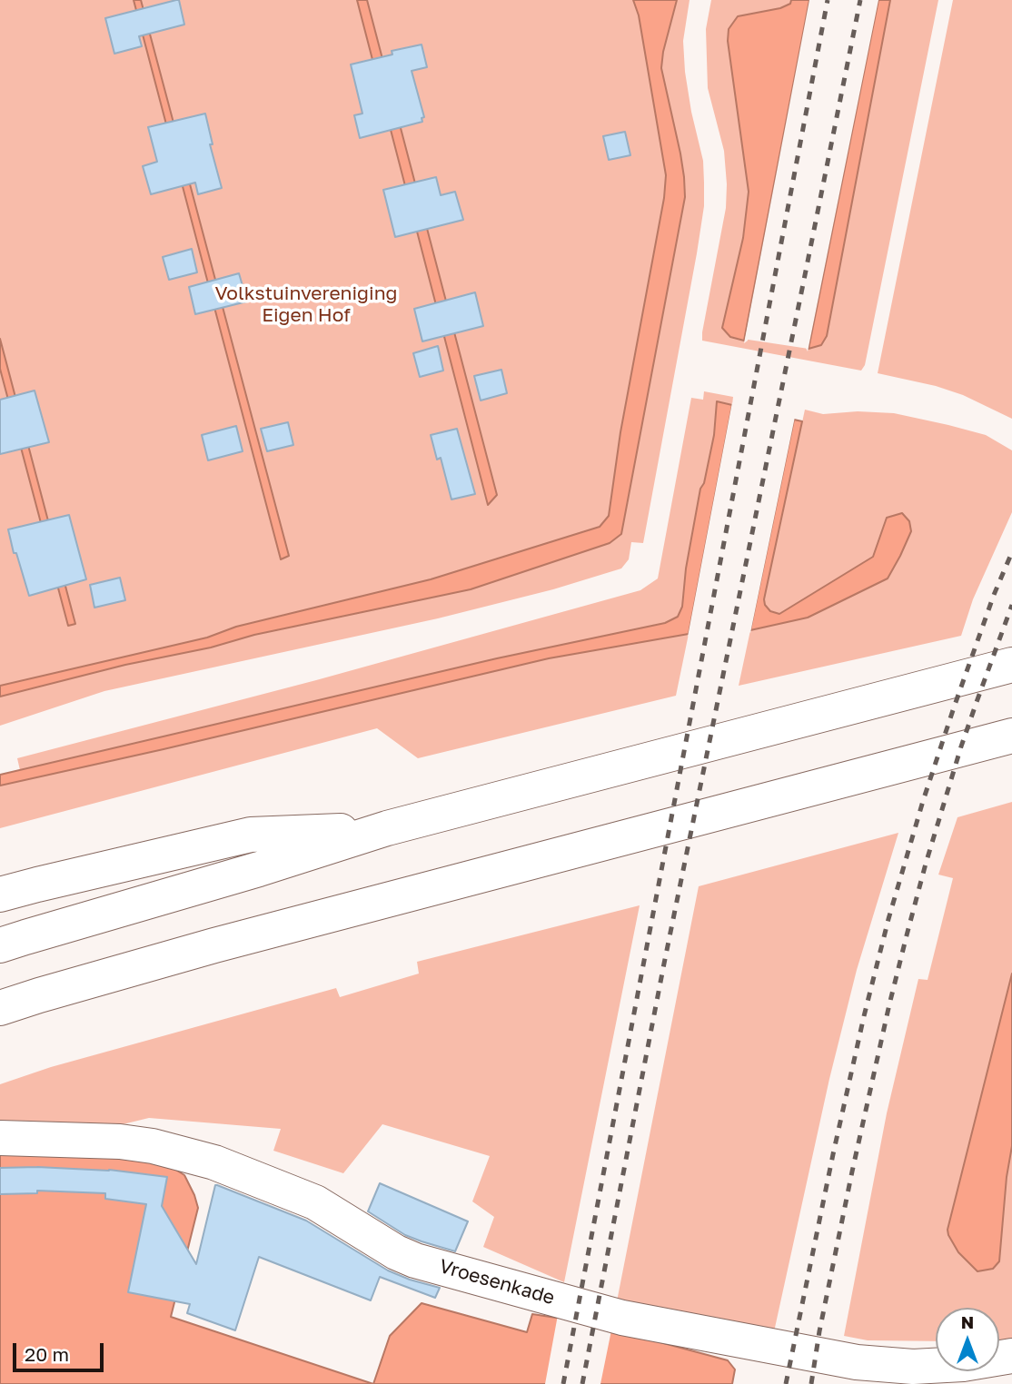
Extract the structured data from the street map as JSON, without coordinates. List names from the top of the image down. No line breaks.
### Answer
{"streets":{"main road":["Vroesenkade"]},"parks":["Volkstuinvereniging Eigen Hof"],"scale_bar":"20 m","north":"top"}
